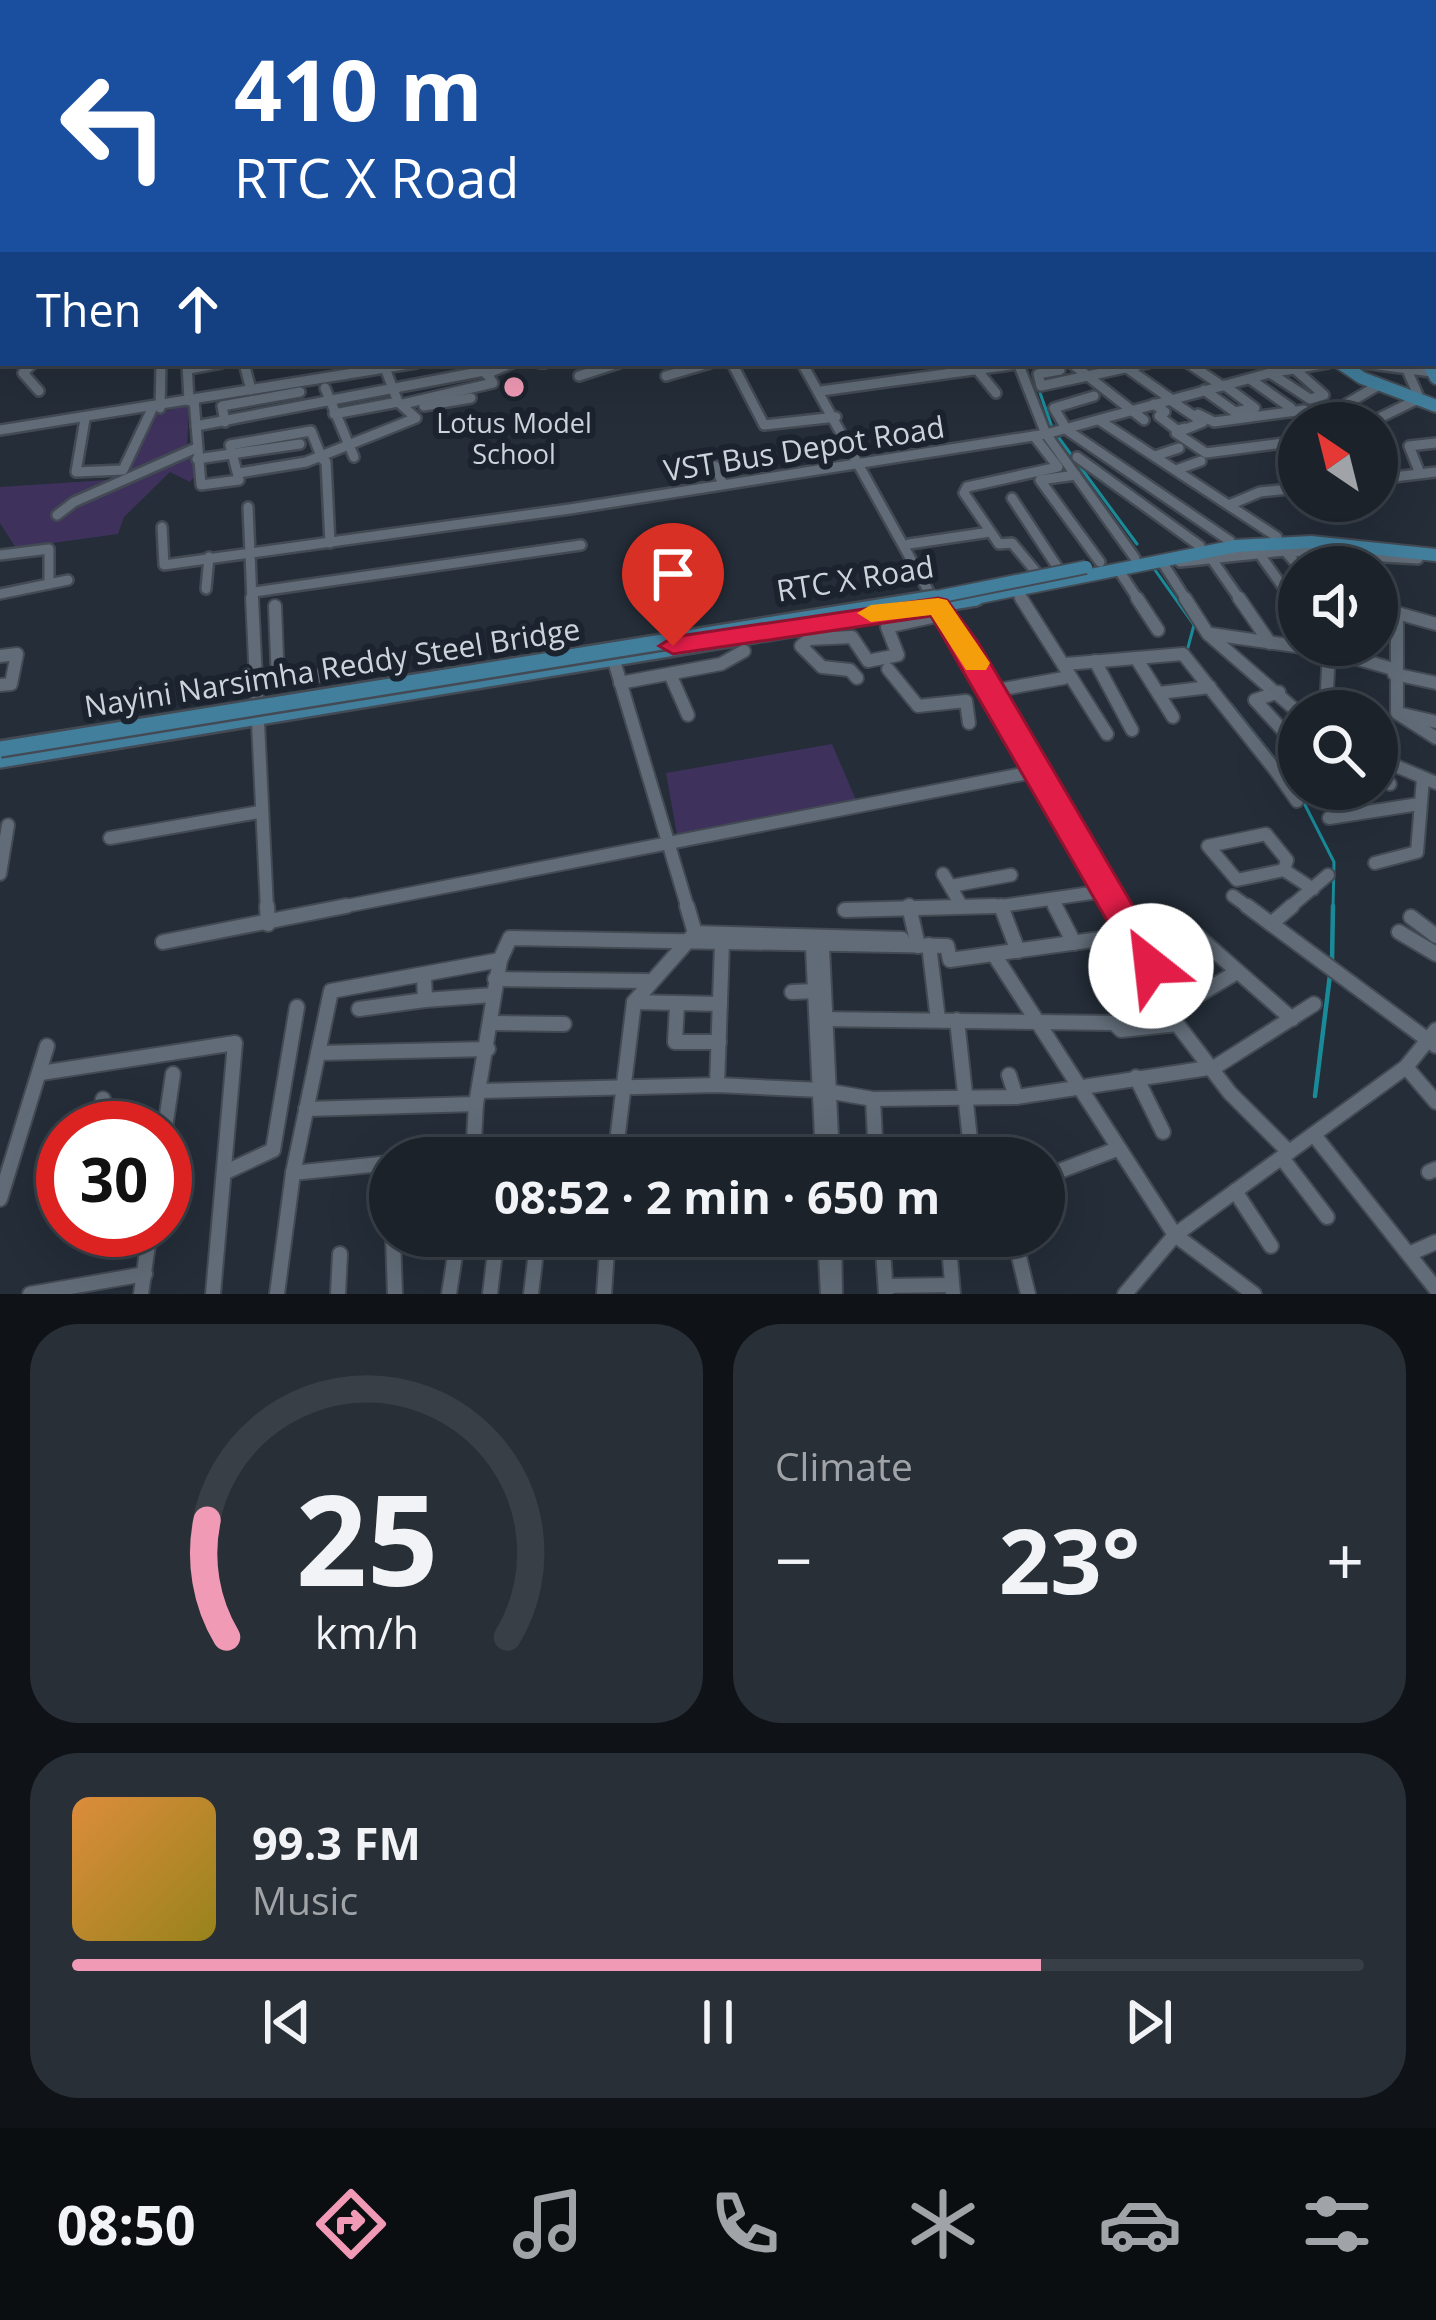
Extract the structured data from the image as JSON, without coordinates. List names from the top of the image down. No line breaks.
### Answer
{"streets":{"main road":["RTC X Road","Nayini Narsimha Reddy Steel Bridge"],"street":["VST Bus Depot Road"]},"crossings":[["RTC X Road","Nayini Narsimha Reddy Steel Bridge"]],"places":["Lotus Model School"],"north":"top left","page":{"turn":["410 m","RTC X Road"],"then":"Then","limit":"30","trip":"08:52 · 2 min · 650 m","tile":"Climate","heat":["−","23°","+"],"song":["99.3 FM","Music"],"tabs":"08:50","gauge":["25","km/h"]}}
